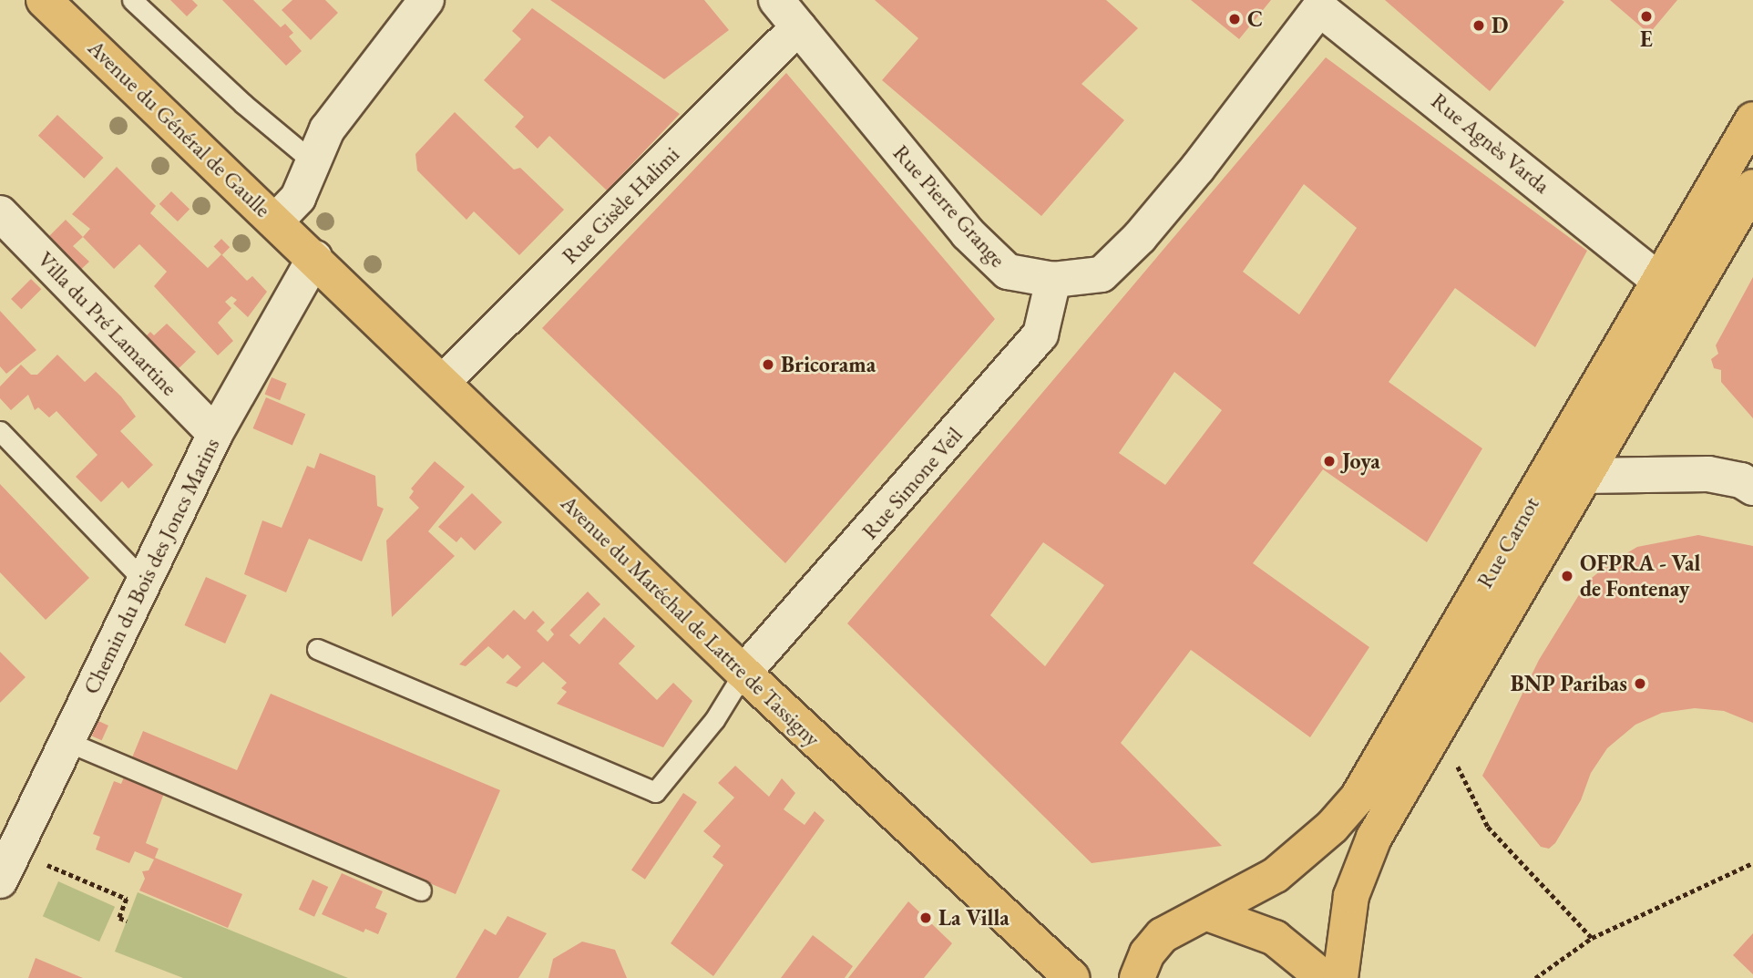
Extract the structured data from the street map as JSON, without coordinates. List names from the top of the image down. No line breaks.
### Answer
{"streets":{"main road":["Avenue du Général de Gaulle","Rue Carnot","Avenue du Maréchal de Lattre de Tassigny"],"street":["Rue Agnès Varda","Rue Gisèle Halimi","Rue Pierre Grange","Villa du Pré Lamartine","Rue Simone Veil","Chemin du Bois des Joncs Marins"]},"crossings":[["Avenue du Général de Gaulle","Chemin du Bois des Joncs Marins"],["Avenue du Général de Gaulle","Avenue du Maréchal de Lattre de Tassigny"],["Rue Agnès Varda","Rue Pierre Grange"],["Rue Agnès Varda","Rue Carnot"],["Rue Gisèle Halimi","Rue Pierre Grange"],["Rue Gisèle Halimi","Avenue du Maréchal de Lattre de Tassigny"],["Rue Pierre Grange","Rue Simone Veil"],["Villa du Pré Lamartine","Chemin du Bois des Joncs Marins"],["Rue Simone Veil","Avenue du Maréchal de Lattre de Tassigny"],["Chemin du Bois des Joncs Marins","Avenue du Maréchal de Lattre de Tassigny"]],"places":["E","C","D","Bricorama","Joya","OFPRA - Val de Fontenay","BNP Paribas","La Villa"]}
